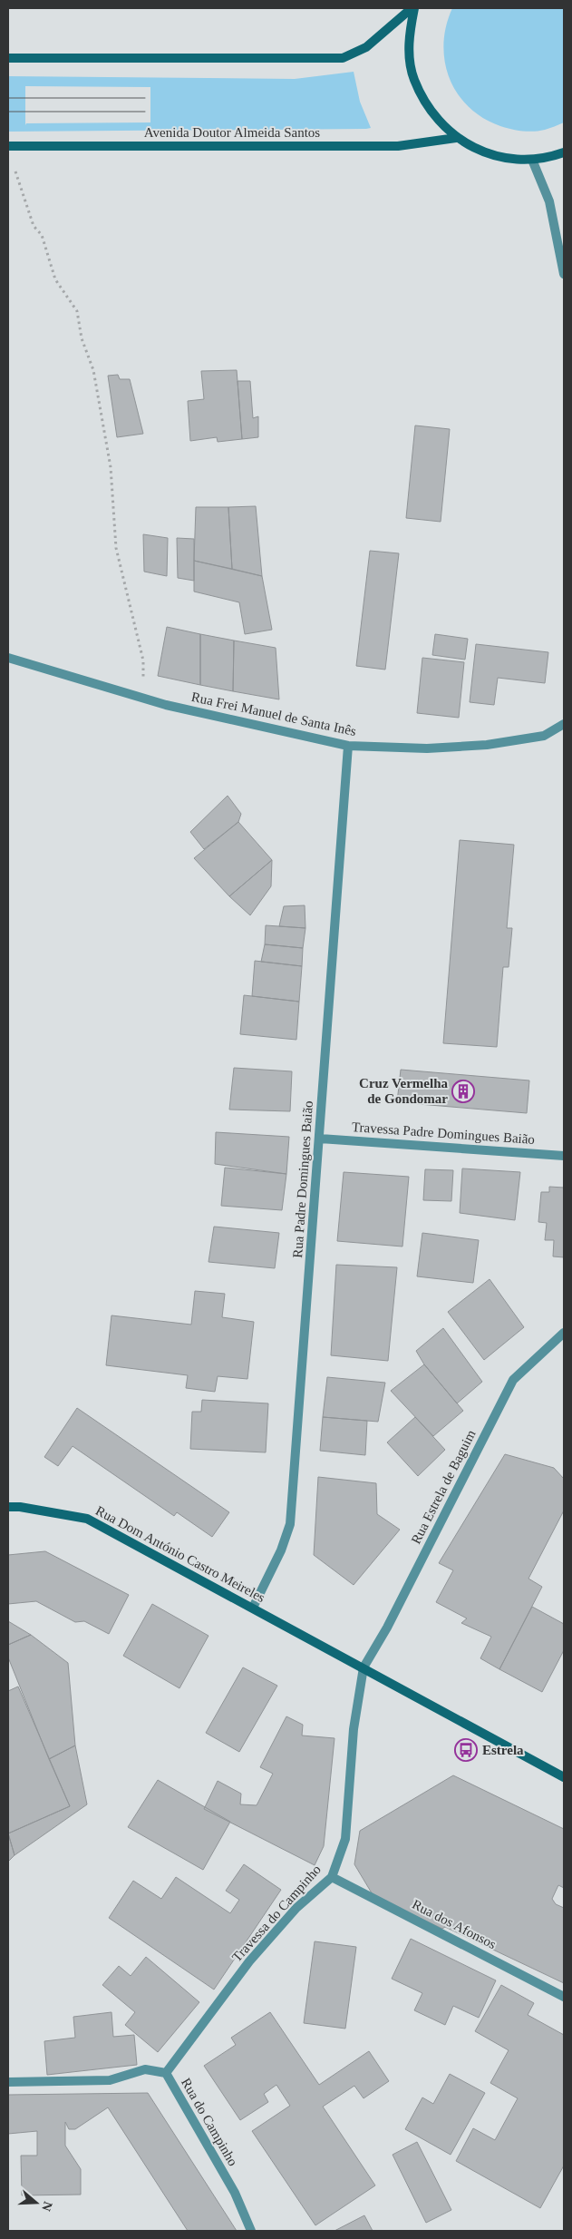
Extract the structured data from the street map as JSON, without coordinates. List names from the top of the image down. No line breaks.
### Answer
{"streets":{"main road":["Avenida Doutor Almeida Santos","Rua Dom António Castro Meireles"],"street":["Rua Frei Manuel de Santa Inês","Travessa Padre Domingues Baião","Rua Padre Domingues Baião","Rua Estrela de Baguim","Travessa do Campinho","Rua dos Afonsos","Rua do Campinho"]},"crossings":[["Rua Frei Manuel de Santa Inês","Rua Padre Domingues Baião"],["Travessa Padre Domingues Baião","Rua Padre Domingues Baião"],["Rua Padre Domingues Baião","Rua Dom António Castro Meireles"],["Rua Estrela de Baguim","Rua Dom António Castro Meireles"],["Rua Estrela de Baguim","Travessa do Campinho"],["Rua Dom António Castro Meireles","Travessa do Campinho"],["Travessa do Campinho","Rua dos Afonsos"],["Travessa do Campinho","Rua do Campinho"]],"places":{"building":["Cruz Vermelha de Gondomar"],"bus stop":["Estrela"]},"north":"right"}
